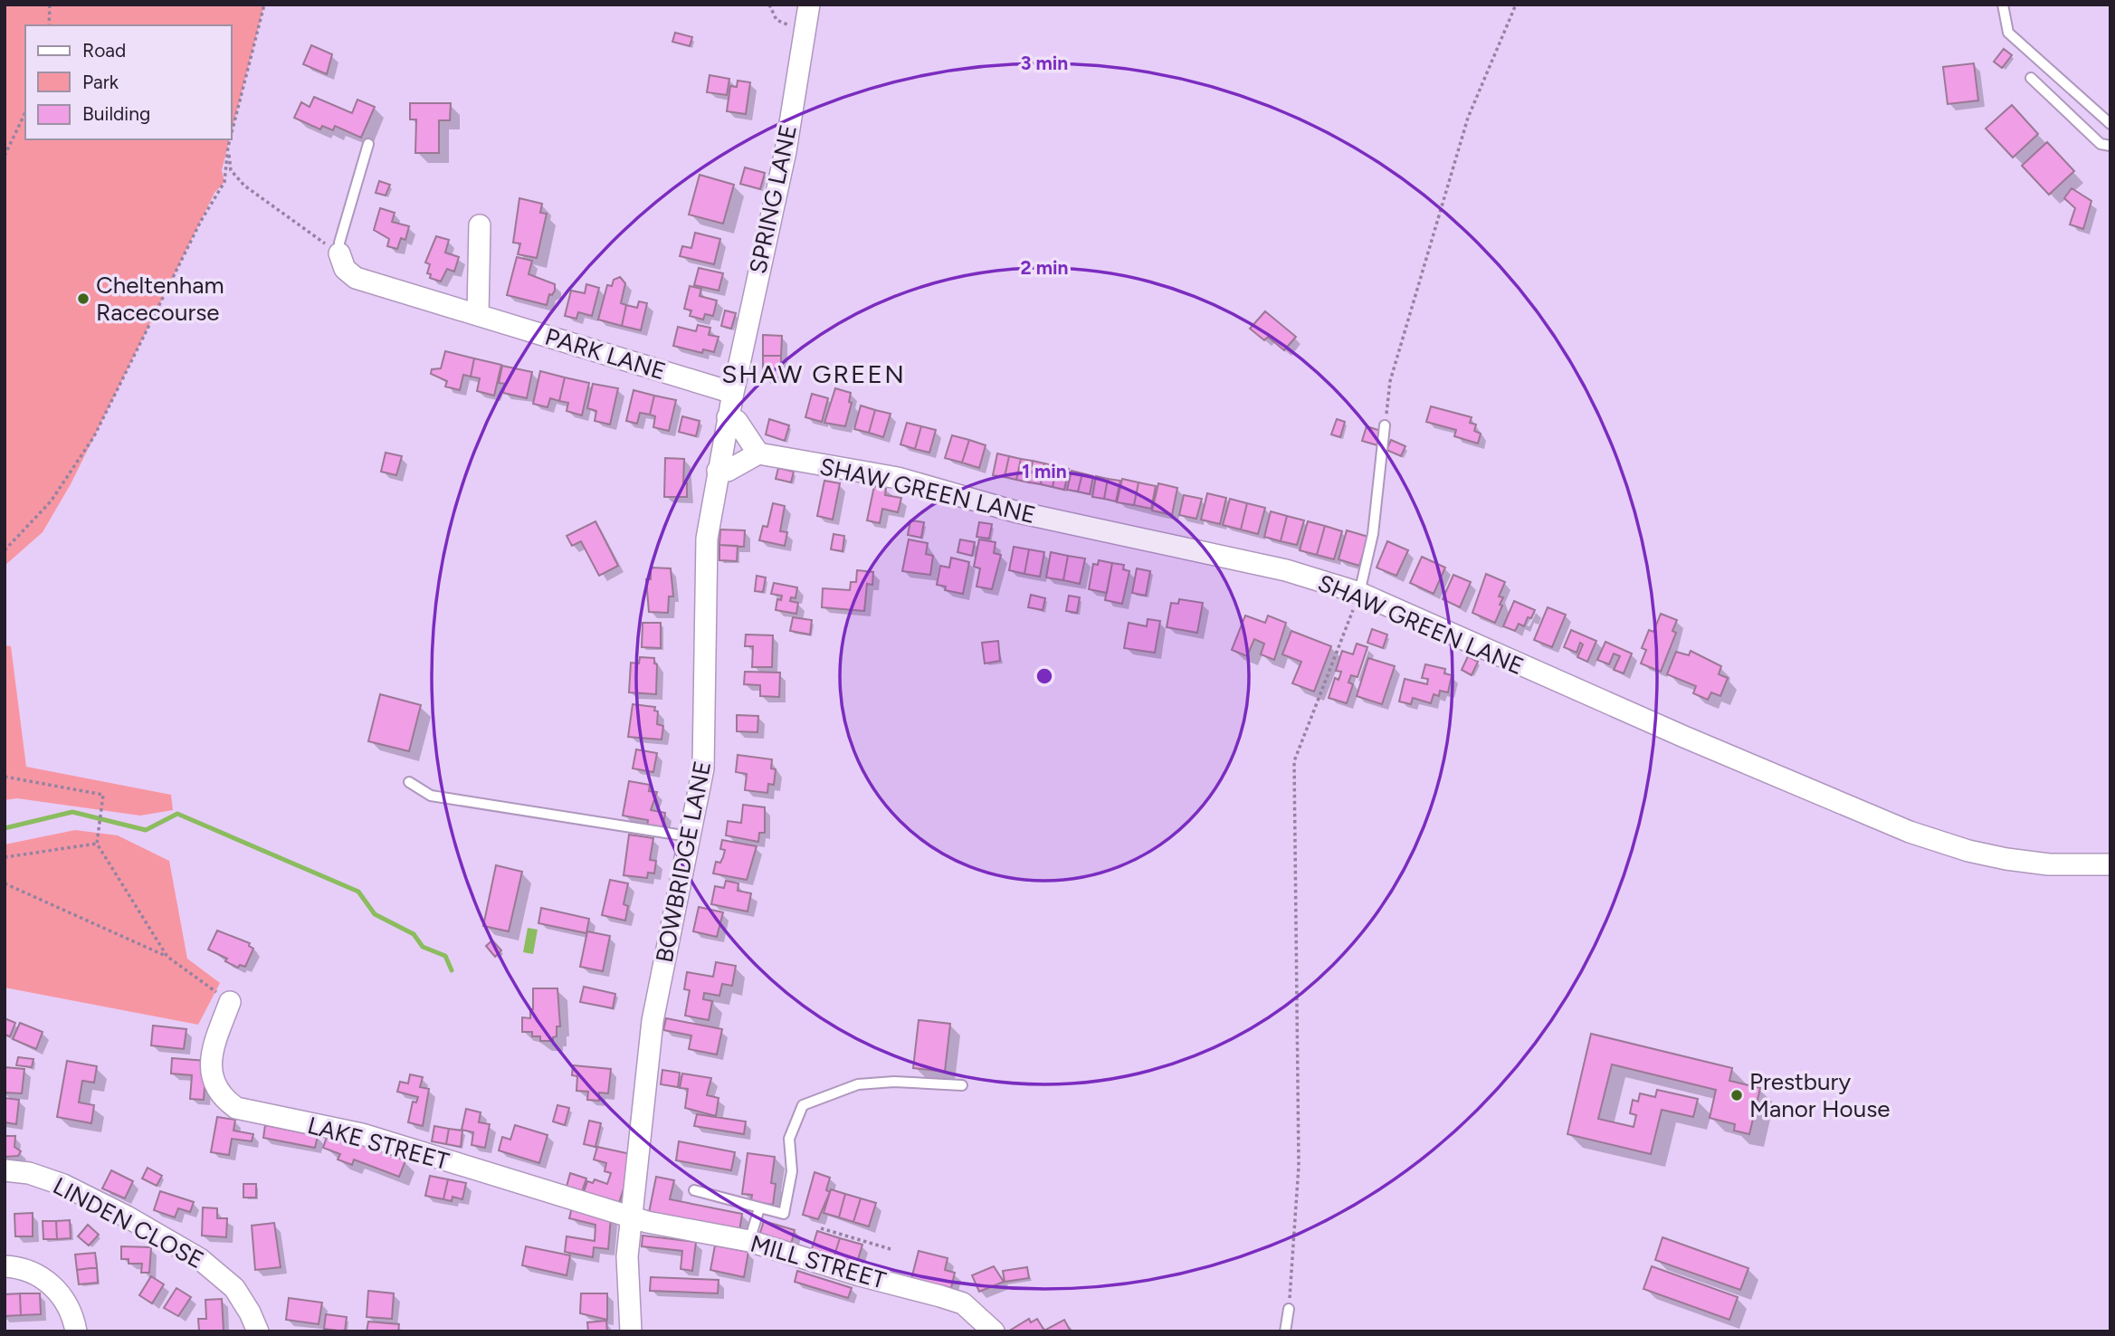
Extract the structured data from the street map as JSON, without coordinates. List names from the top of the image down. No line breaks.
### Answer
{"streets":{"street":["SPRING LANE","PARK LANE","SHAW GREEN LANE","BOWBRIDGE LANE","LAKE STREET","LINDEN CLOSE","MILL STREET"]},"crossings":[["SPRING LANE","PARK LANE"],["SPRING LANE","BOWBRIDGE LANE"],["PARK LANE","BOWBRIDGE LANE"],["BOWBRIDGE LANE","LAKE STREET"],["BOWBRIDGE LANE","MILL STREET"],["LAKE STREET","MILL STREET"]],"districts":["SHAW GREEN"],"places":["Cheltenham Racecourse","Prestbury Manor House"],"legend":["Road","Park","Building"],"rings":["3 min","2 min","1 min"]}
